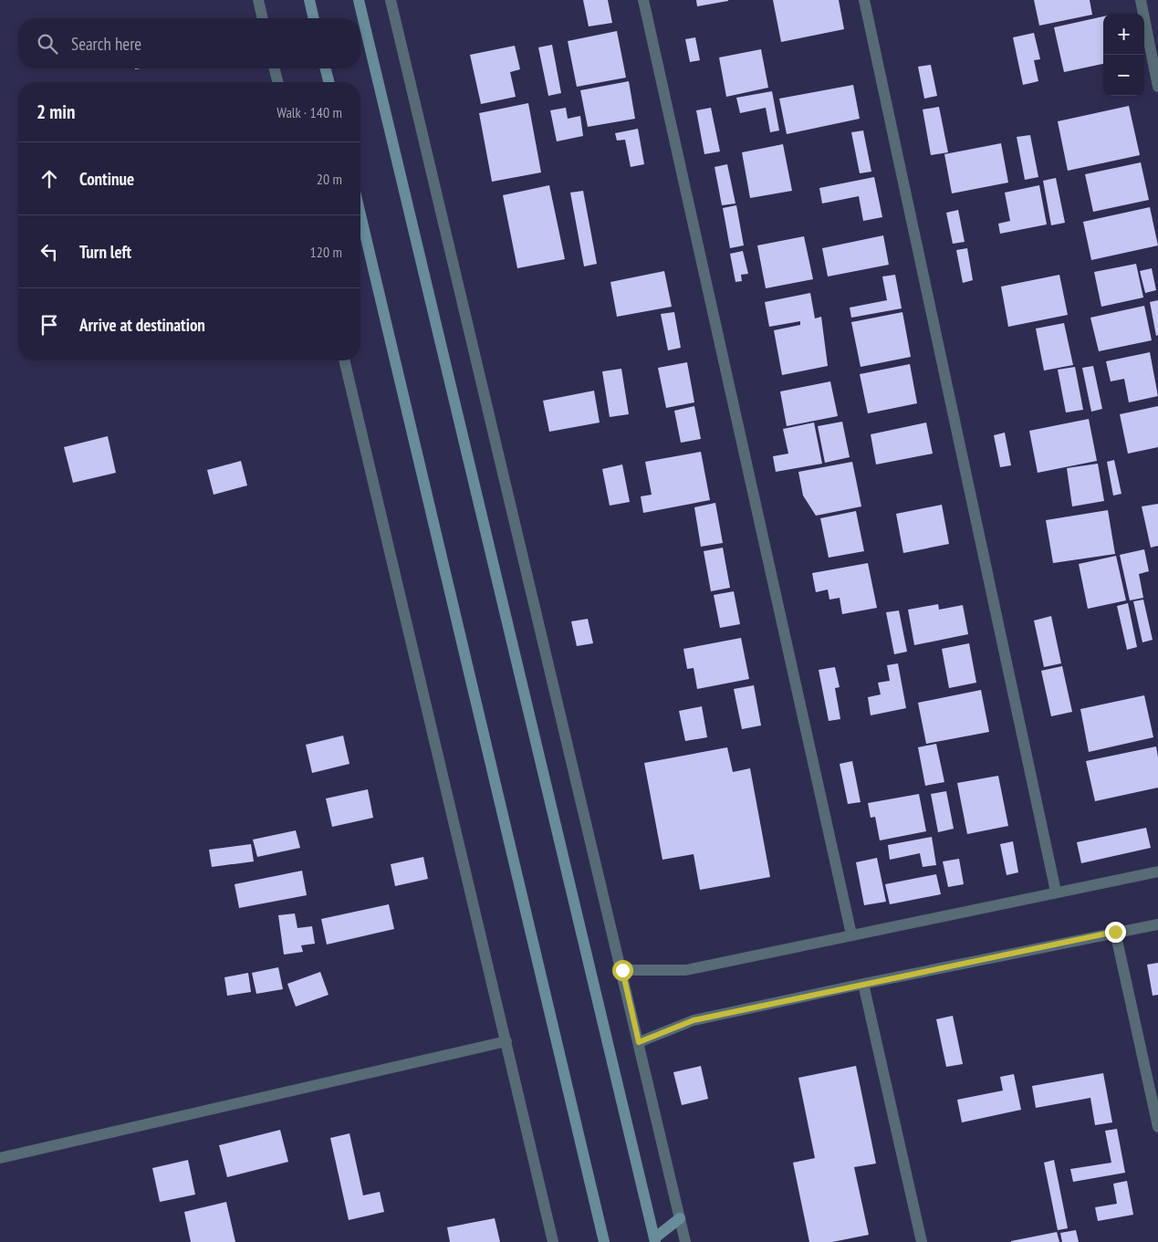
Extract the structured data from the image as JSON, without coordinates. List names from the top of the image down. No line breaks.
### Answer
{"page":{"map_buttons":["+","−"],"search":"Search here","heading":["2 min","Walk · 140 m"],"list":[["Continue","20 m"],["Turn left","120 m"],"Arrive at destination"]}}
